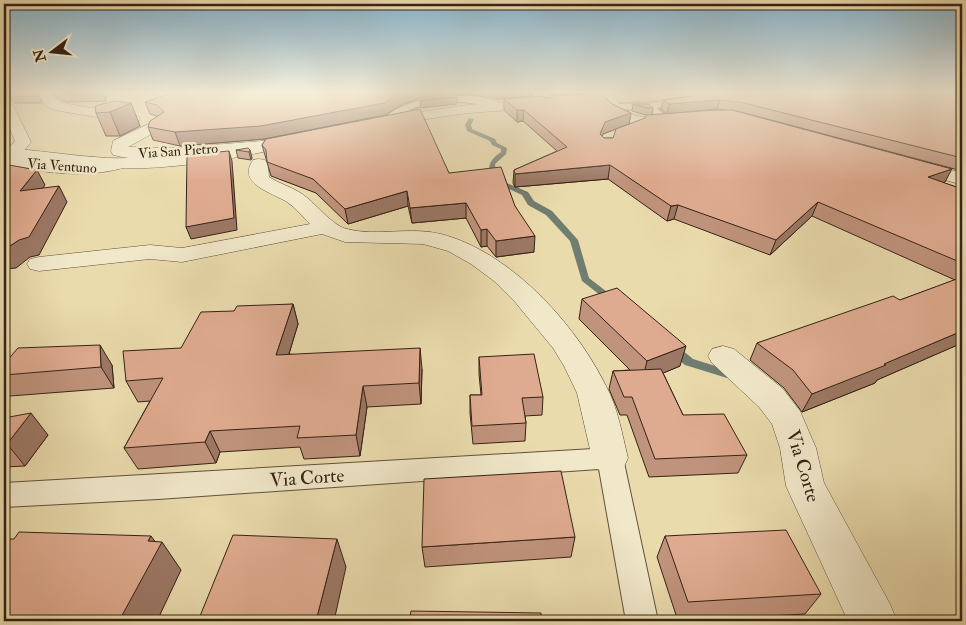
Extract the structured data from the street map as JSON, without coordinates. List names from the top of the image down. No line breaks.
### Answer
{"streets":{"street":["Via San Pietro","Via Ventuno","Via Corte"]},"crossings":[["Via San Pietro","Via Ventuno"]],"north":"left"}
